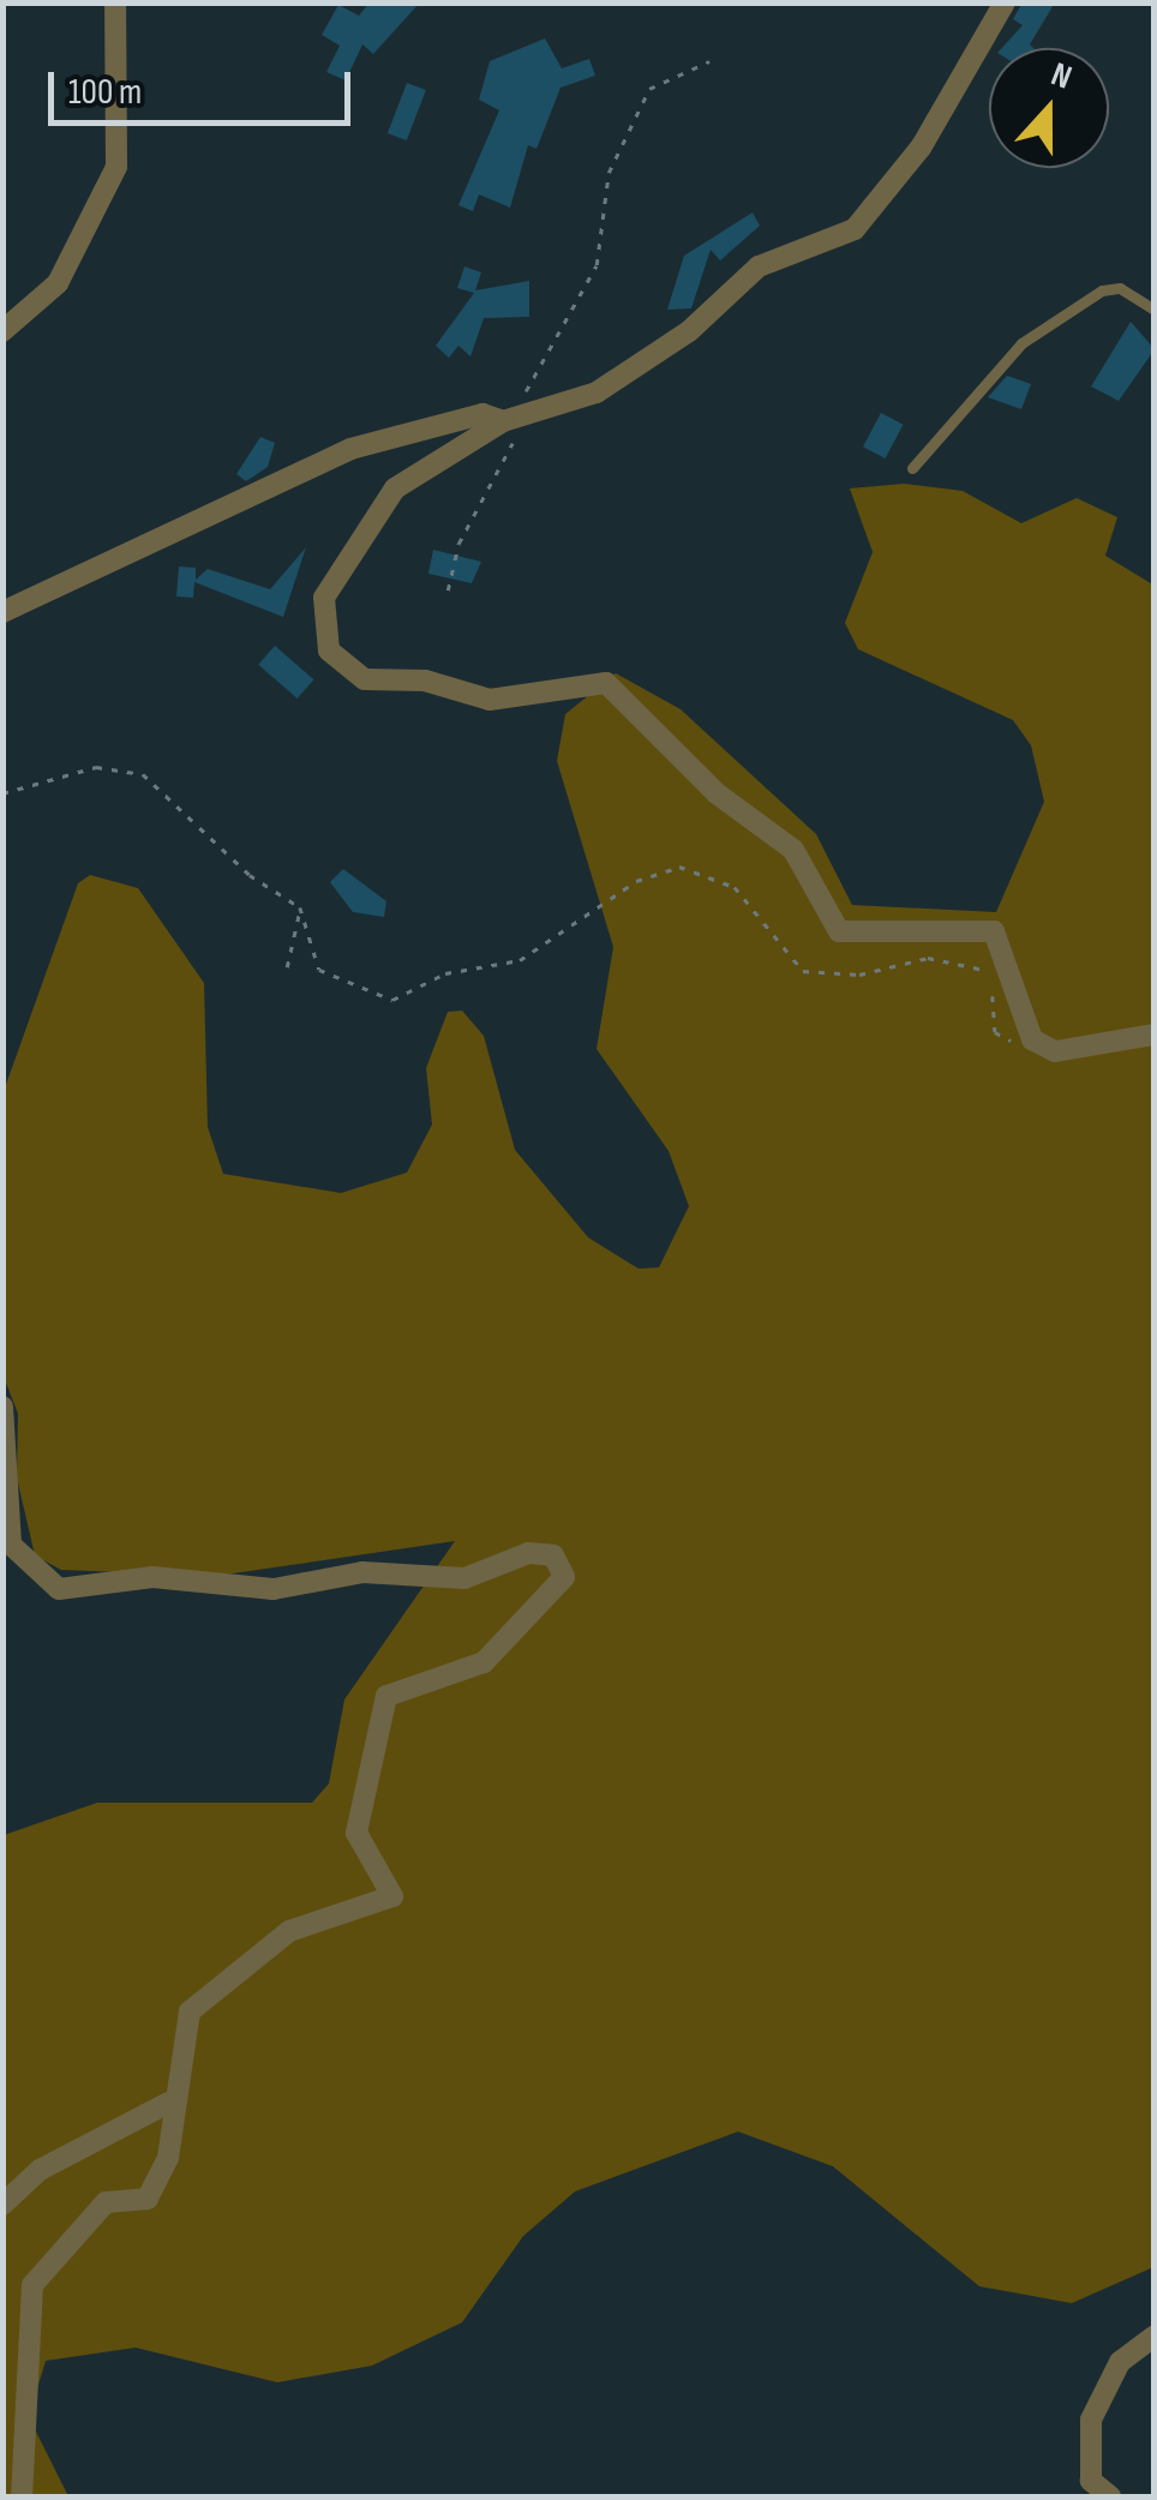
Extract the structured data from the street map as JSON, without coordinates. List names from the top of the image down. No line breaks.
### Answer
{"scale_bar":"100 m","north":"top"}
